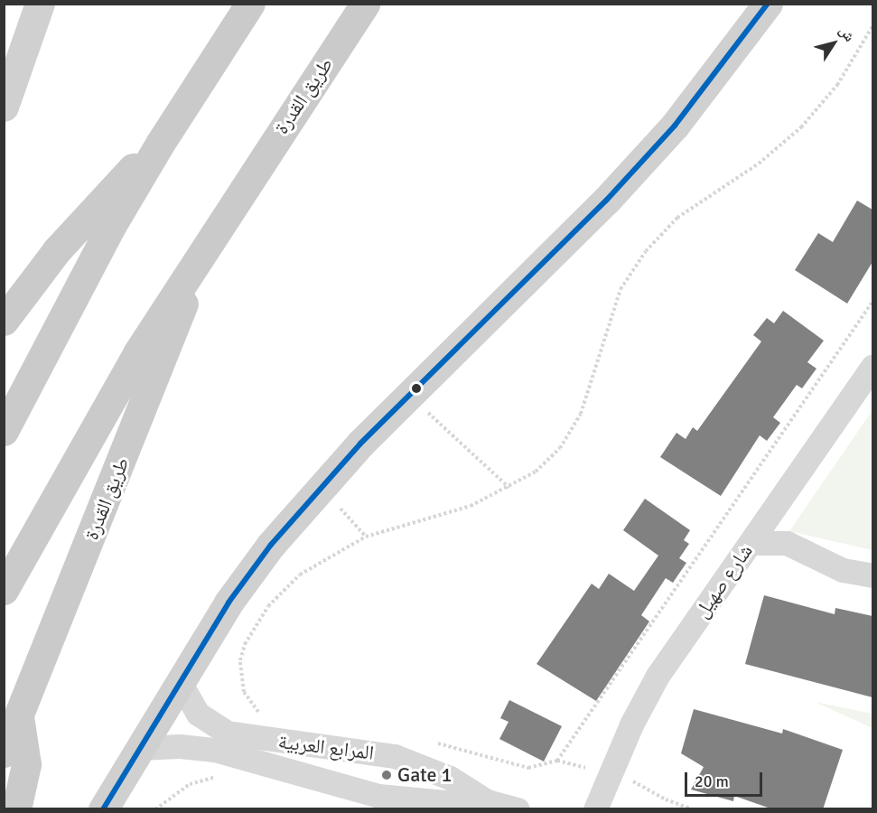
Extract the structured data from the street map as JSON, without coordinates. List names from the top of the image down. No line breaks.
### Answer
{"streets":{"main road":["طريق القدرة"],"street":["شارع صهيل","المرابع العربية"]},"places":["Gate 1"],"scale_bar":"20 m","north":"top right"}
